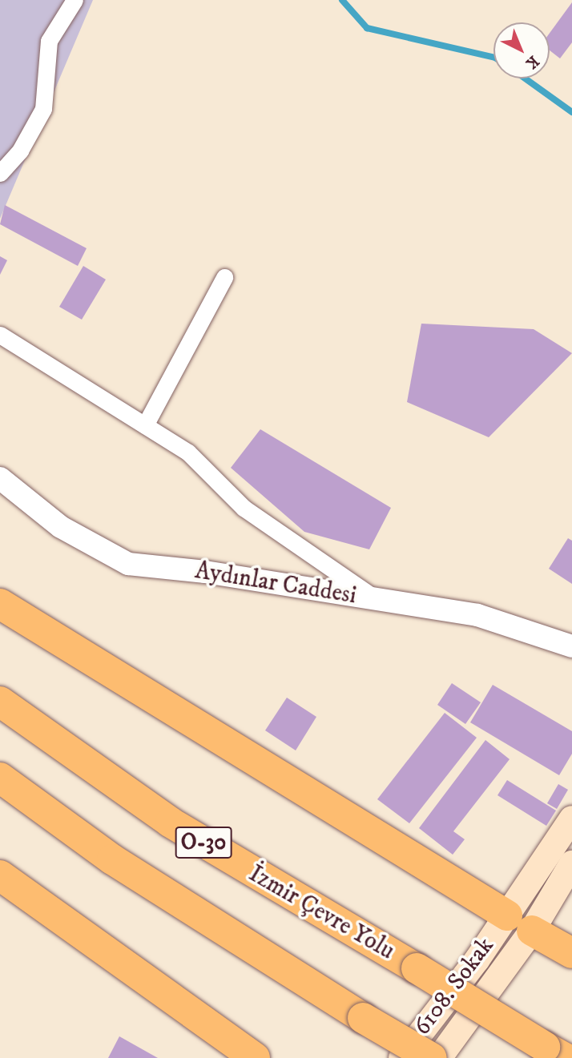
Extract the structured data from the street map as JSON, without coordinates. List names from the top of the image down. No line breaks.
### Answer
{"streets":{"highway":["O-30","İzmir Çevre Yolu"],"main road":["6108. Sokak"],"street":["Aydınlar Caddesi"]},"north":"bottom right"}
